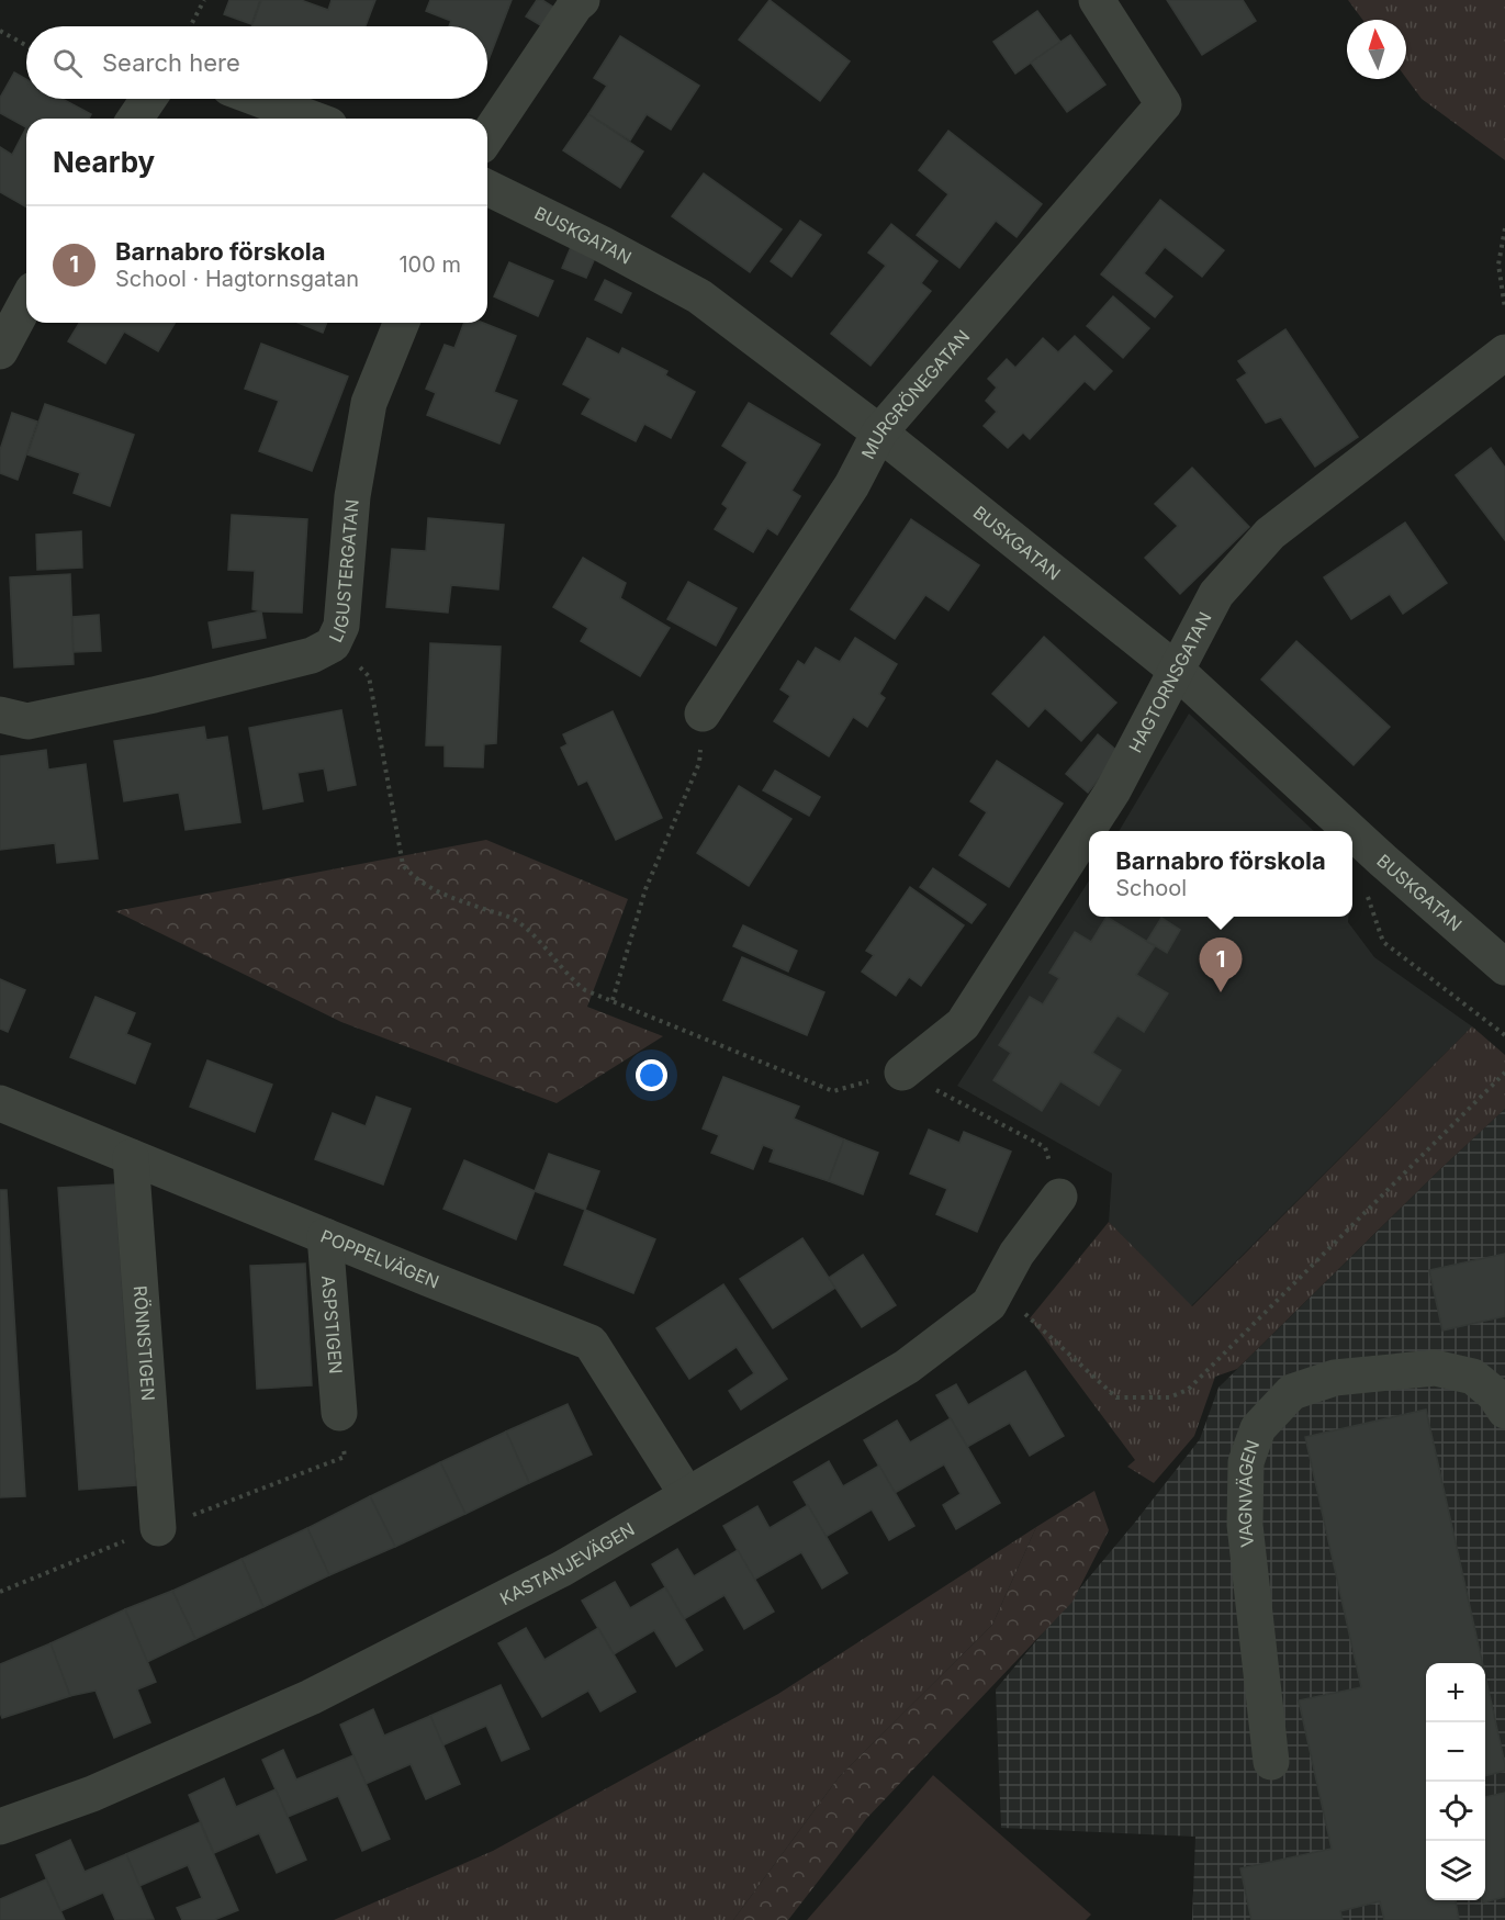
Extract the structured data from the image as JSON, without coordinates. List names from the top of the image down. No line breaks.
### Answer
{"streets":{"street":["BUSKGATAN","MURGRÖNEGATAN","LIGUSTERGATAN","HAGTORNSGATAN","POPPELVÄGEN","ASPSTIGEN","RÖNNSTIGEN","VAGNVÄGEN","KASTANJEVÄGEN"]},"crossings":[["BUSKGATAN","MURGRÖNEGATAN"],["BUSKGATAN","HAGTORNSGATAN"],["POPPELVÄGEN","ASPSTIGEN"],["POPPELVÄGEN","RÖNNSTIGEN"],["POPPELVÄGEN","KASTANJEVÄGEN"]],"north":"top","page":{"search":"Search here","heading":"Nearby","list":[{"mark":"1","name":"Barnabro förskola","note":"School · Hagtornsgatan","value":"100 m"}],"popup":["Barnabro förskola","School"],"pins":"1","map_buttons":["+","−"]}}
